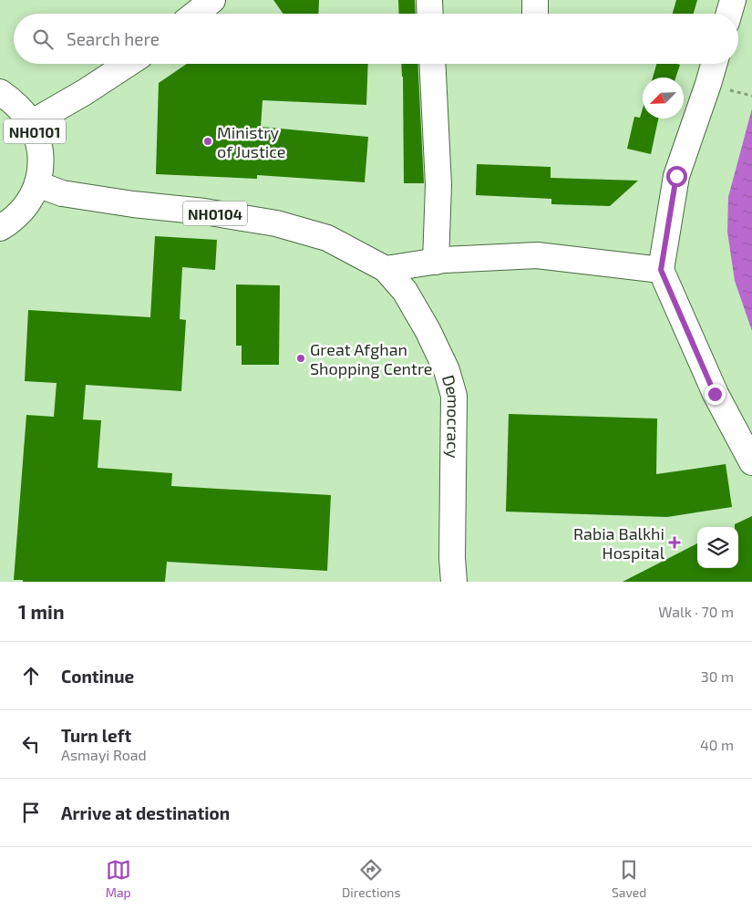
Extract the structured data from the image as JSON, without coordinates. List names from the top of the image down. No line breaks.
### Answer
{"streets":{"main road":["NH0101","NH0104","Democracy"]},"crossings":[["NH0101","NH0104"],["NH0104","Democracy"]],"places":{"other":["Ministry of Justice","Great Afghan Shopping Centre"],"health":["Rabia Balkhi Hospital"]},"north":"bottom left","page":{"search":"Search here","heading":["1 min","Walk · 70 m"],"list":[["Continue","30 m"],["Turn left","Asmayi Road","40 m"],"Arrive at destination"],"nav":["Map","Directions","Saved"]}}
